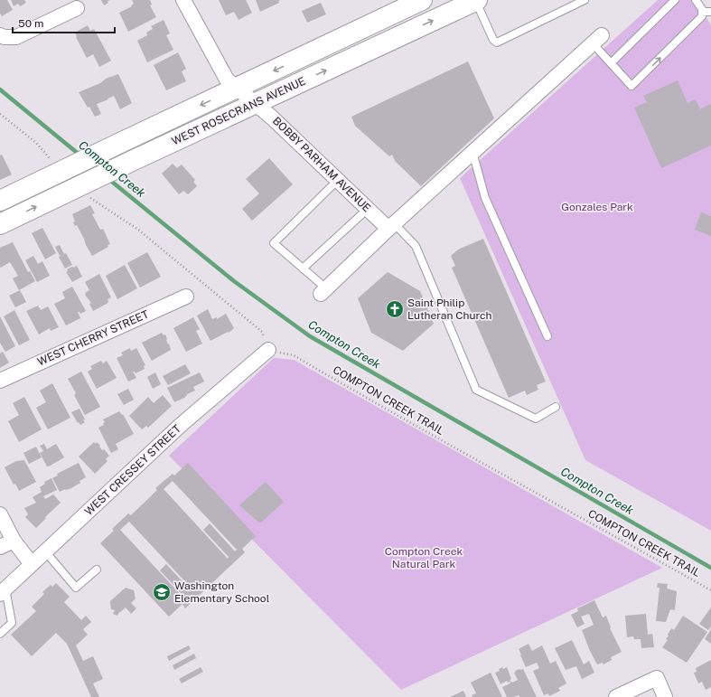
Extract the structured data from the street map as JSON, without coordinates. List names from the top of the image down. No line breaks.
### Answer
{"streets":{"main road":["WEST ROSECRANS AVENUE"],"street":["BOBBY PARHAM AVENUE","WEST CHERRY STREET","WEST CRESSEY STREET"],"path":["COMPTON CREEK TRAIL"]},"crossings":[["WEST ROSECRANS AVENUE","BOBBY PARHAM AVENUE"],["COMPTON CREEK TRAIL","WEST CRESSEY STREET"]],"water":["Compton Creek"],"parks":["Gonzales Park","Compton Creek Natural Park"],"places":{"church":["Saint Philip Lutheran Church"],"school or university":["Washington Elementary School"]},"scale_bar":"50 m"}
